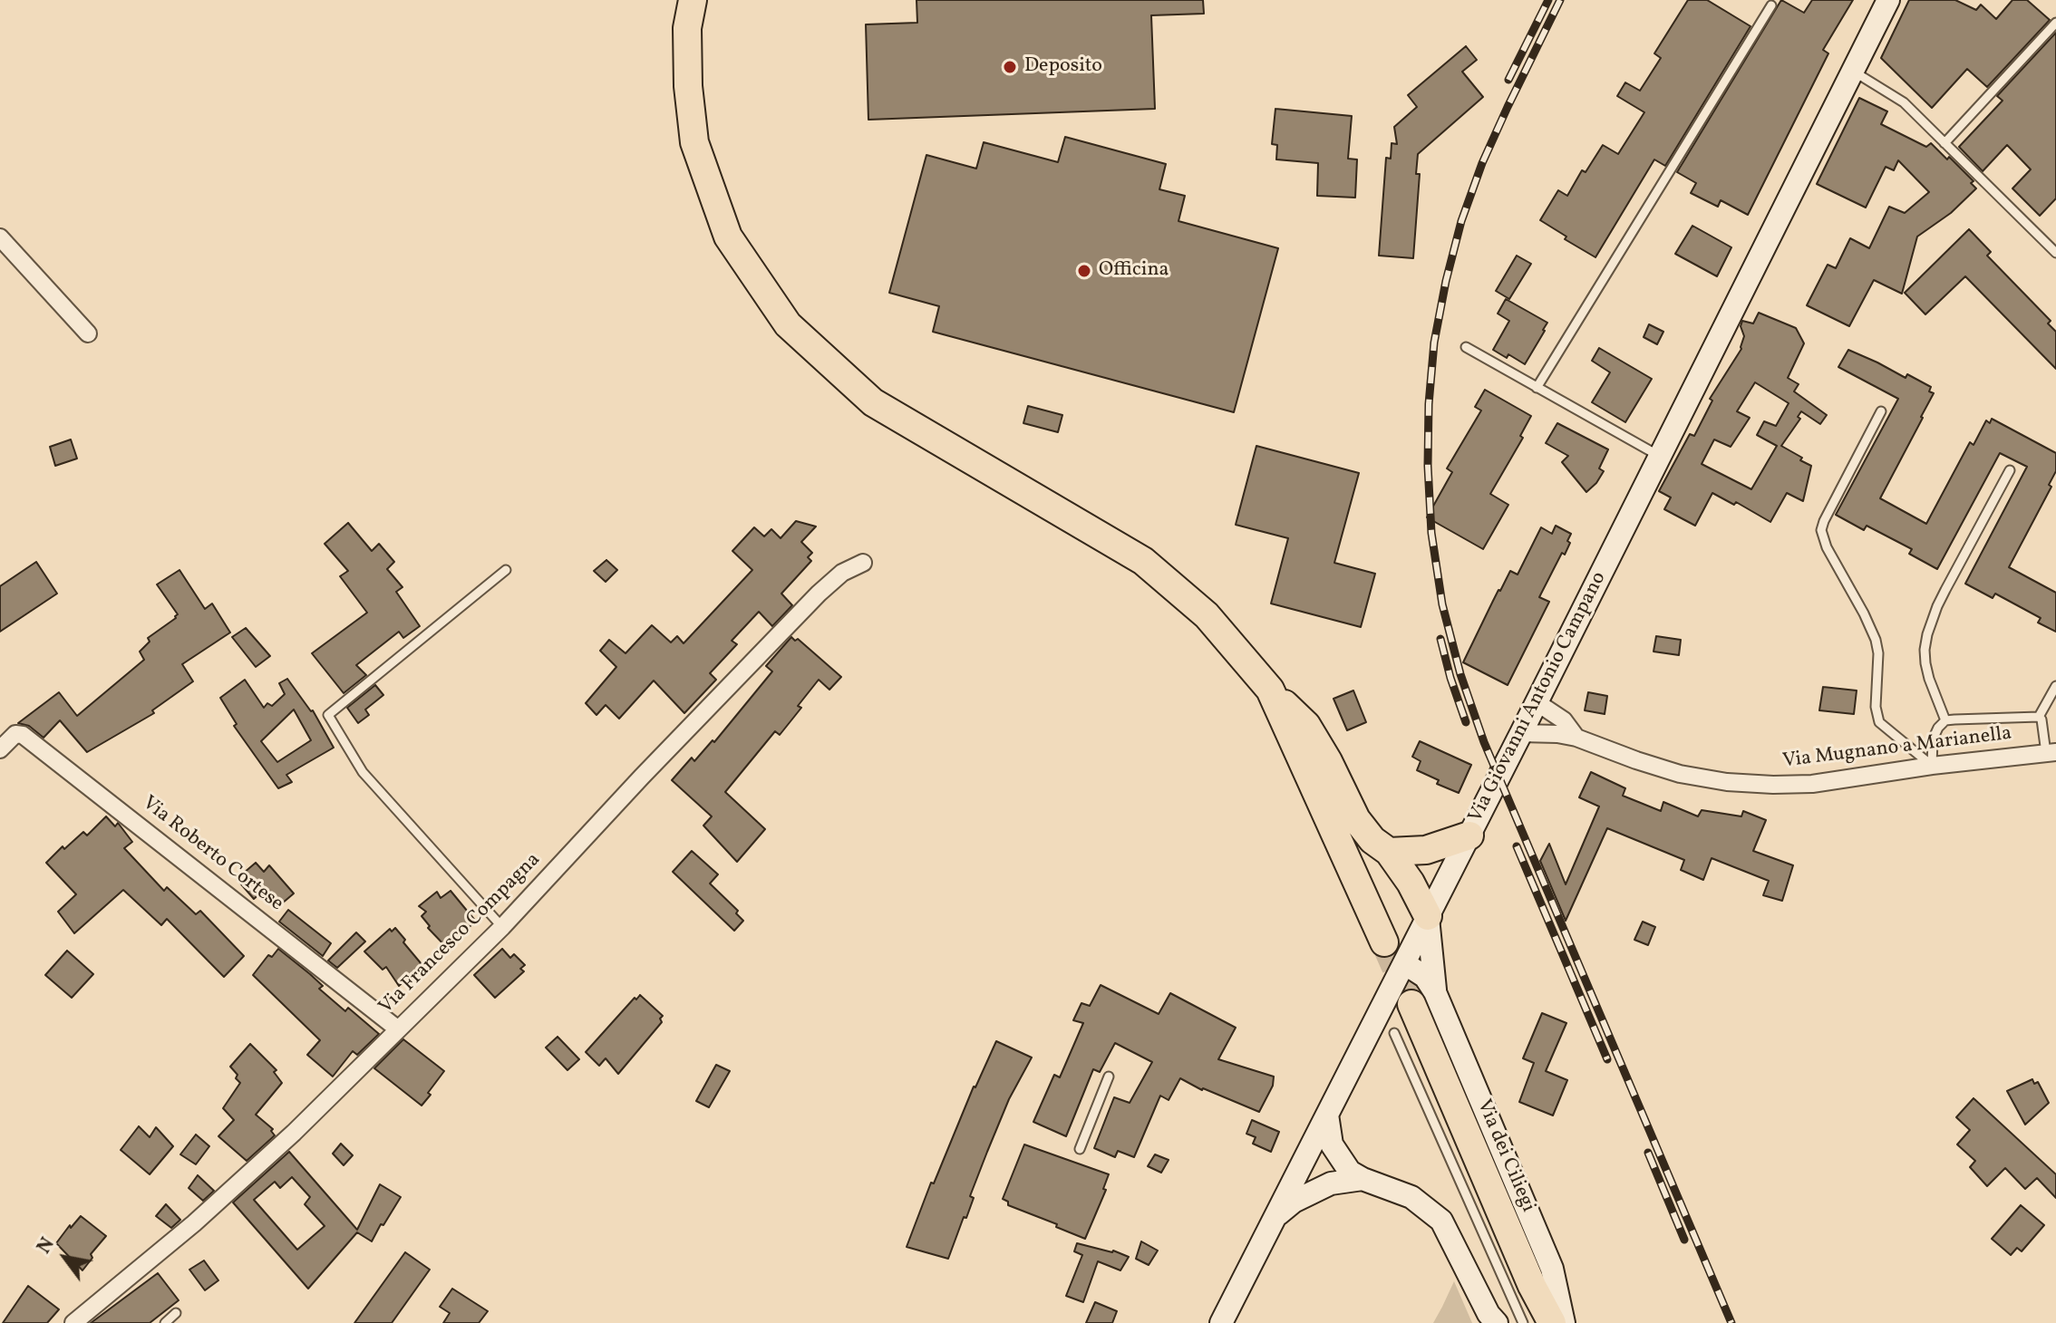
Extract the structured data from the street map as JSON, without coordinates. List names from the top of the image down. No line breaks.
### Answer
{"streets":{"main road":["Via Giovanni Antonio Campano","Via dei Ciliegi"],"street":["Via Mugnano a Marianella","Via Roberto Cortese","Via Francesco Compagna"]},"crossings":[["Via Giovanni Antonio Campano","Via Mugnano a Marianella"],["Via Giovanni Antonio Campano","Via dei Ciliegi"],["Via Roberto Cortese","Via Francesco Compagna"]],"places":["Deposito","Officina"],"north":"top left"}
